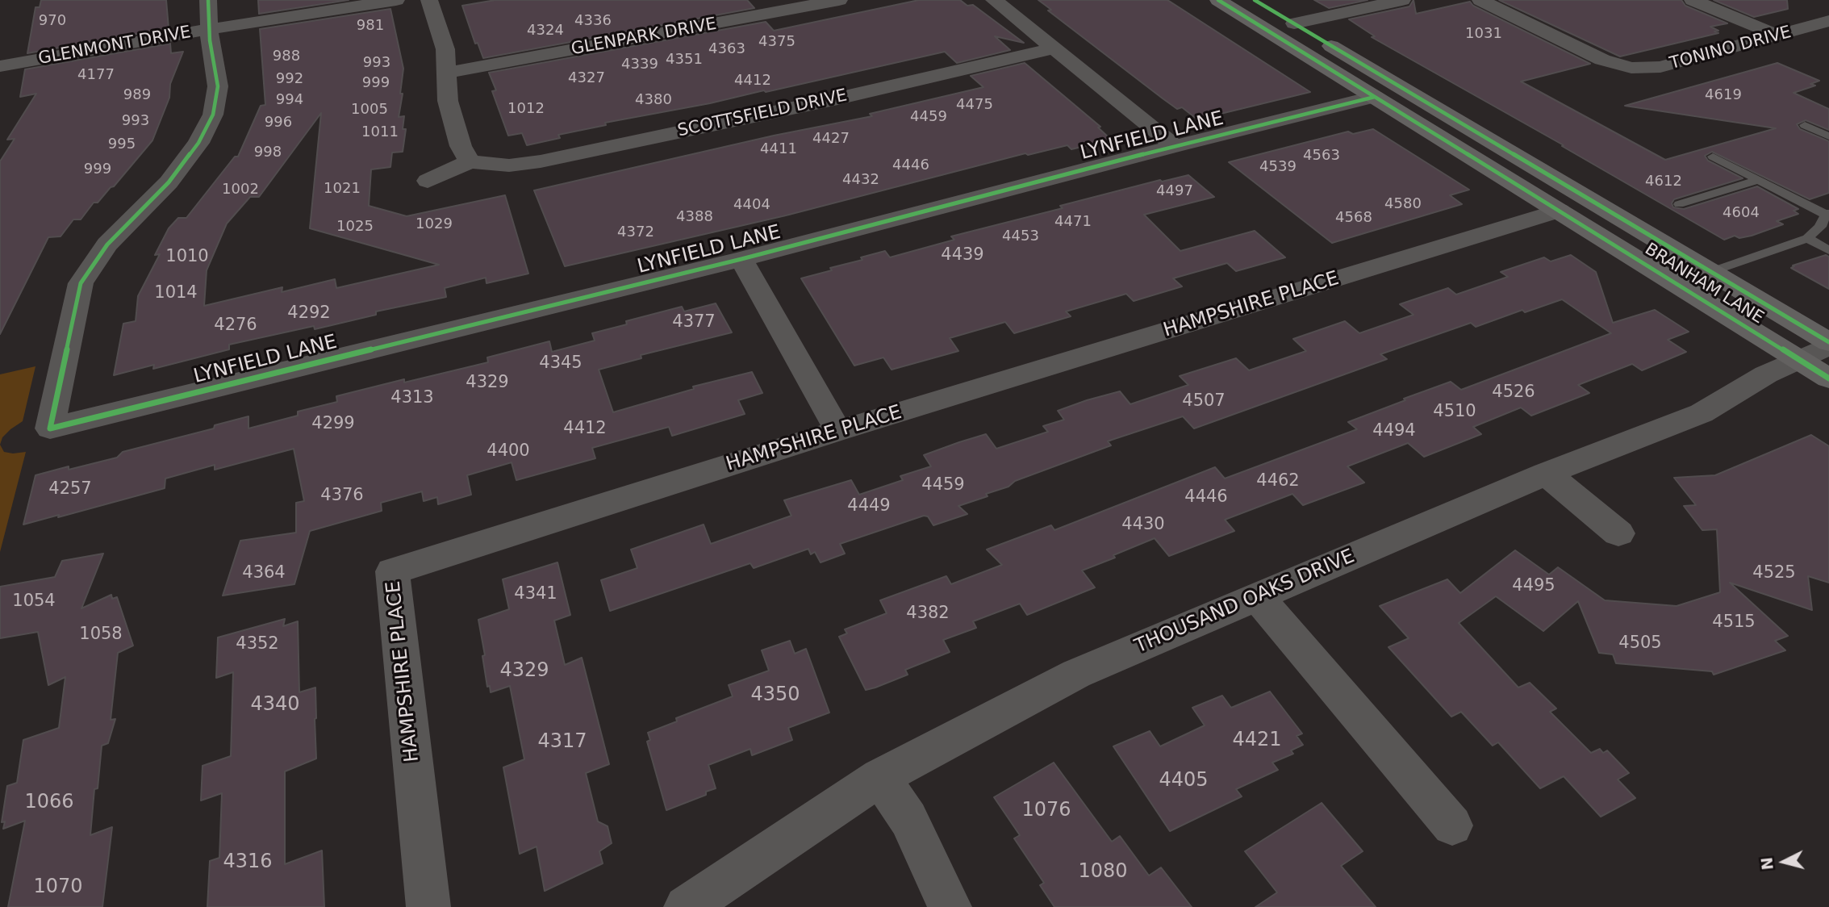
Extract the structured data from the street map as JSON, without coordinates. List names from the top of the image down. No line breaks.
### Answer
{"streets":{"main road":["BRANHAM LANE"],"street":["GLENPARK DRIVE","GLENMONT DRIVE","TONINO DRIVE","SCOTTSFIELD DRIVE","LYNFIELD LANE","HAMPSHIRE PLACE","THOUSAND OAKS DRIVE"]},"crossings":[["GLENMONT DRIVE","LYNFIELD LANE"],["LYNFIELD LANE","BRANHAM LANE"],["BRANHAM LANE","HAMPSHIRE PLACE"],["BRANHAM LANE","THOUSAND OAKS DRIVE"]],"house_numbers":["970","4336","981","4324","1031","4375","4363","988","4351","993","4339","4177","4327","992","4412","999","989","4619","994","4380","4475","1012","1005","4459","993","996","1011","4427","995","4411","998","4563","4446","4539","999","4432","4612","1021","1002","4497","4580","4404","4604","4388","4568","4471","1029","1025","4372","4453","4439","1010","1014","4292","4377","4276","4345","4329","4526","4313","4507","4510","4299","4412","4494","4400","4462","4459","4257","4376","4446","4449","4430","4364","4525","4495","4341","1054","4382","4515","1058","4505","4352","4329","4350","4340","4421","4317","4405","1066","1076","4316","1080","1070"],"north":"left"}
